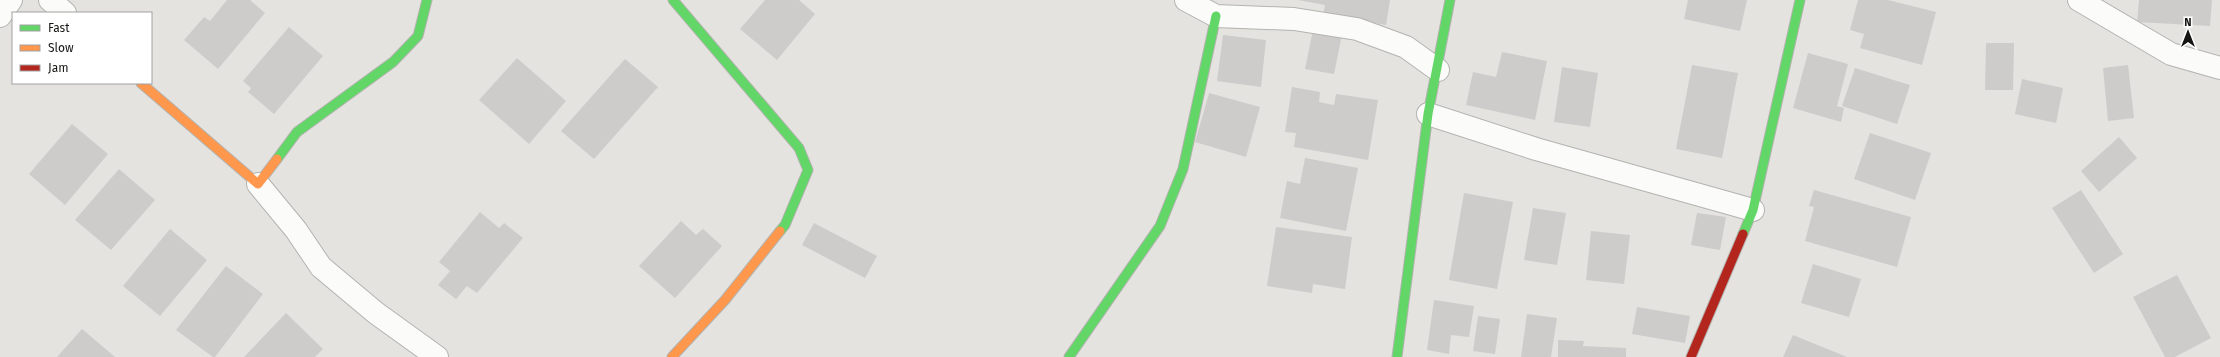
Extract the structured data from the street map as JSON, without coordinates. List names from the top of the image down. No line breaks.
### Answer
{"legend":["Fast","Slow","Jam"],"north":"top"}
